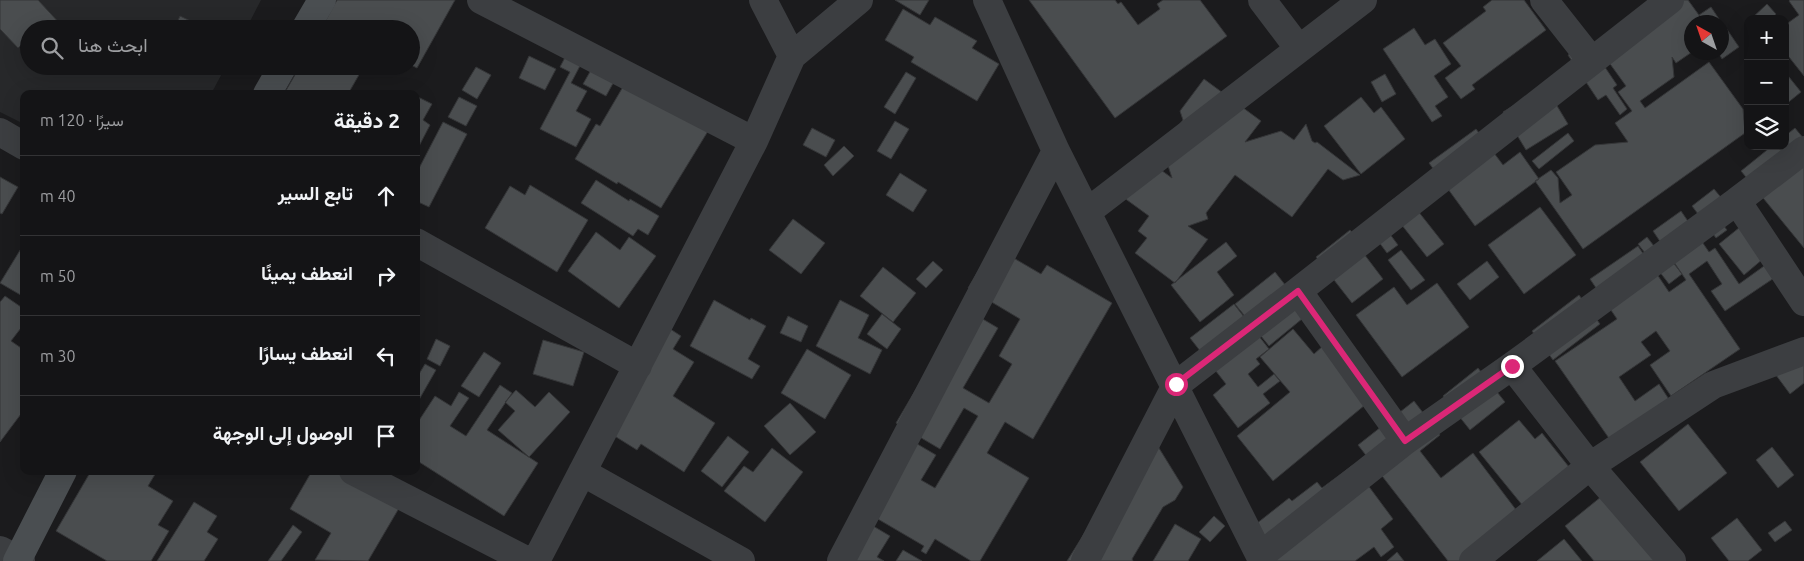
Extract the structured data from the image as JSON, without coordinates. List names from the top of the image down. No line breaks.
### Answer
{"north":"top left","page":{"map_buttons":["+","−"],"search":"ابحث هنا","heading":["2 دقيقة","سيرًا · 120 m"],"list":[["تابع السير","40 m"],["انعطف يمينًا","50 m"],["انعطف يسارًا","30 m"],"الوصول إلى الوجهة"]}}
